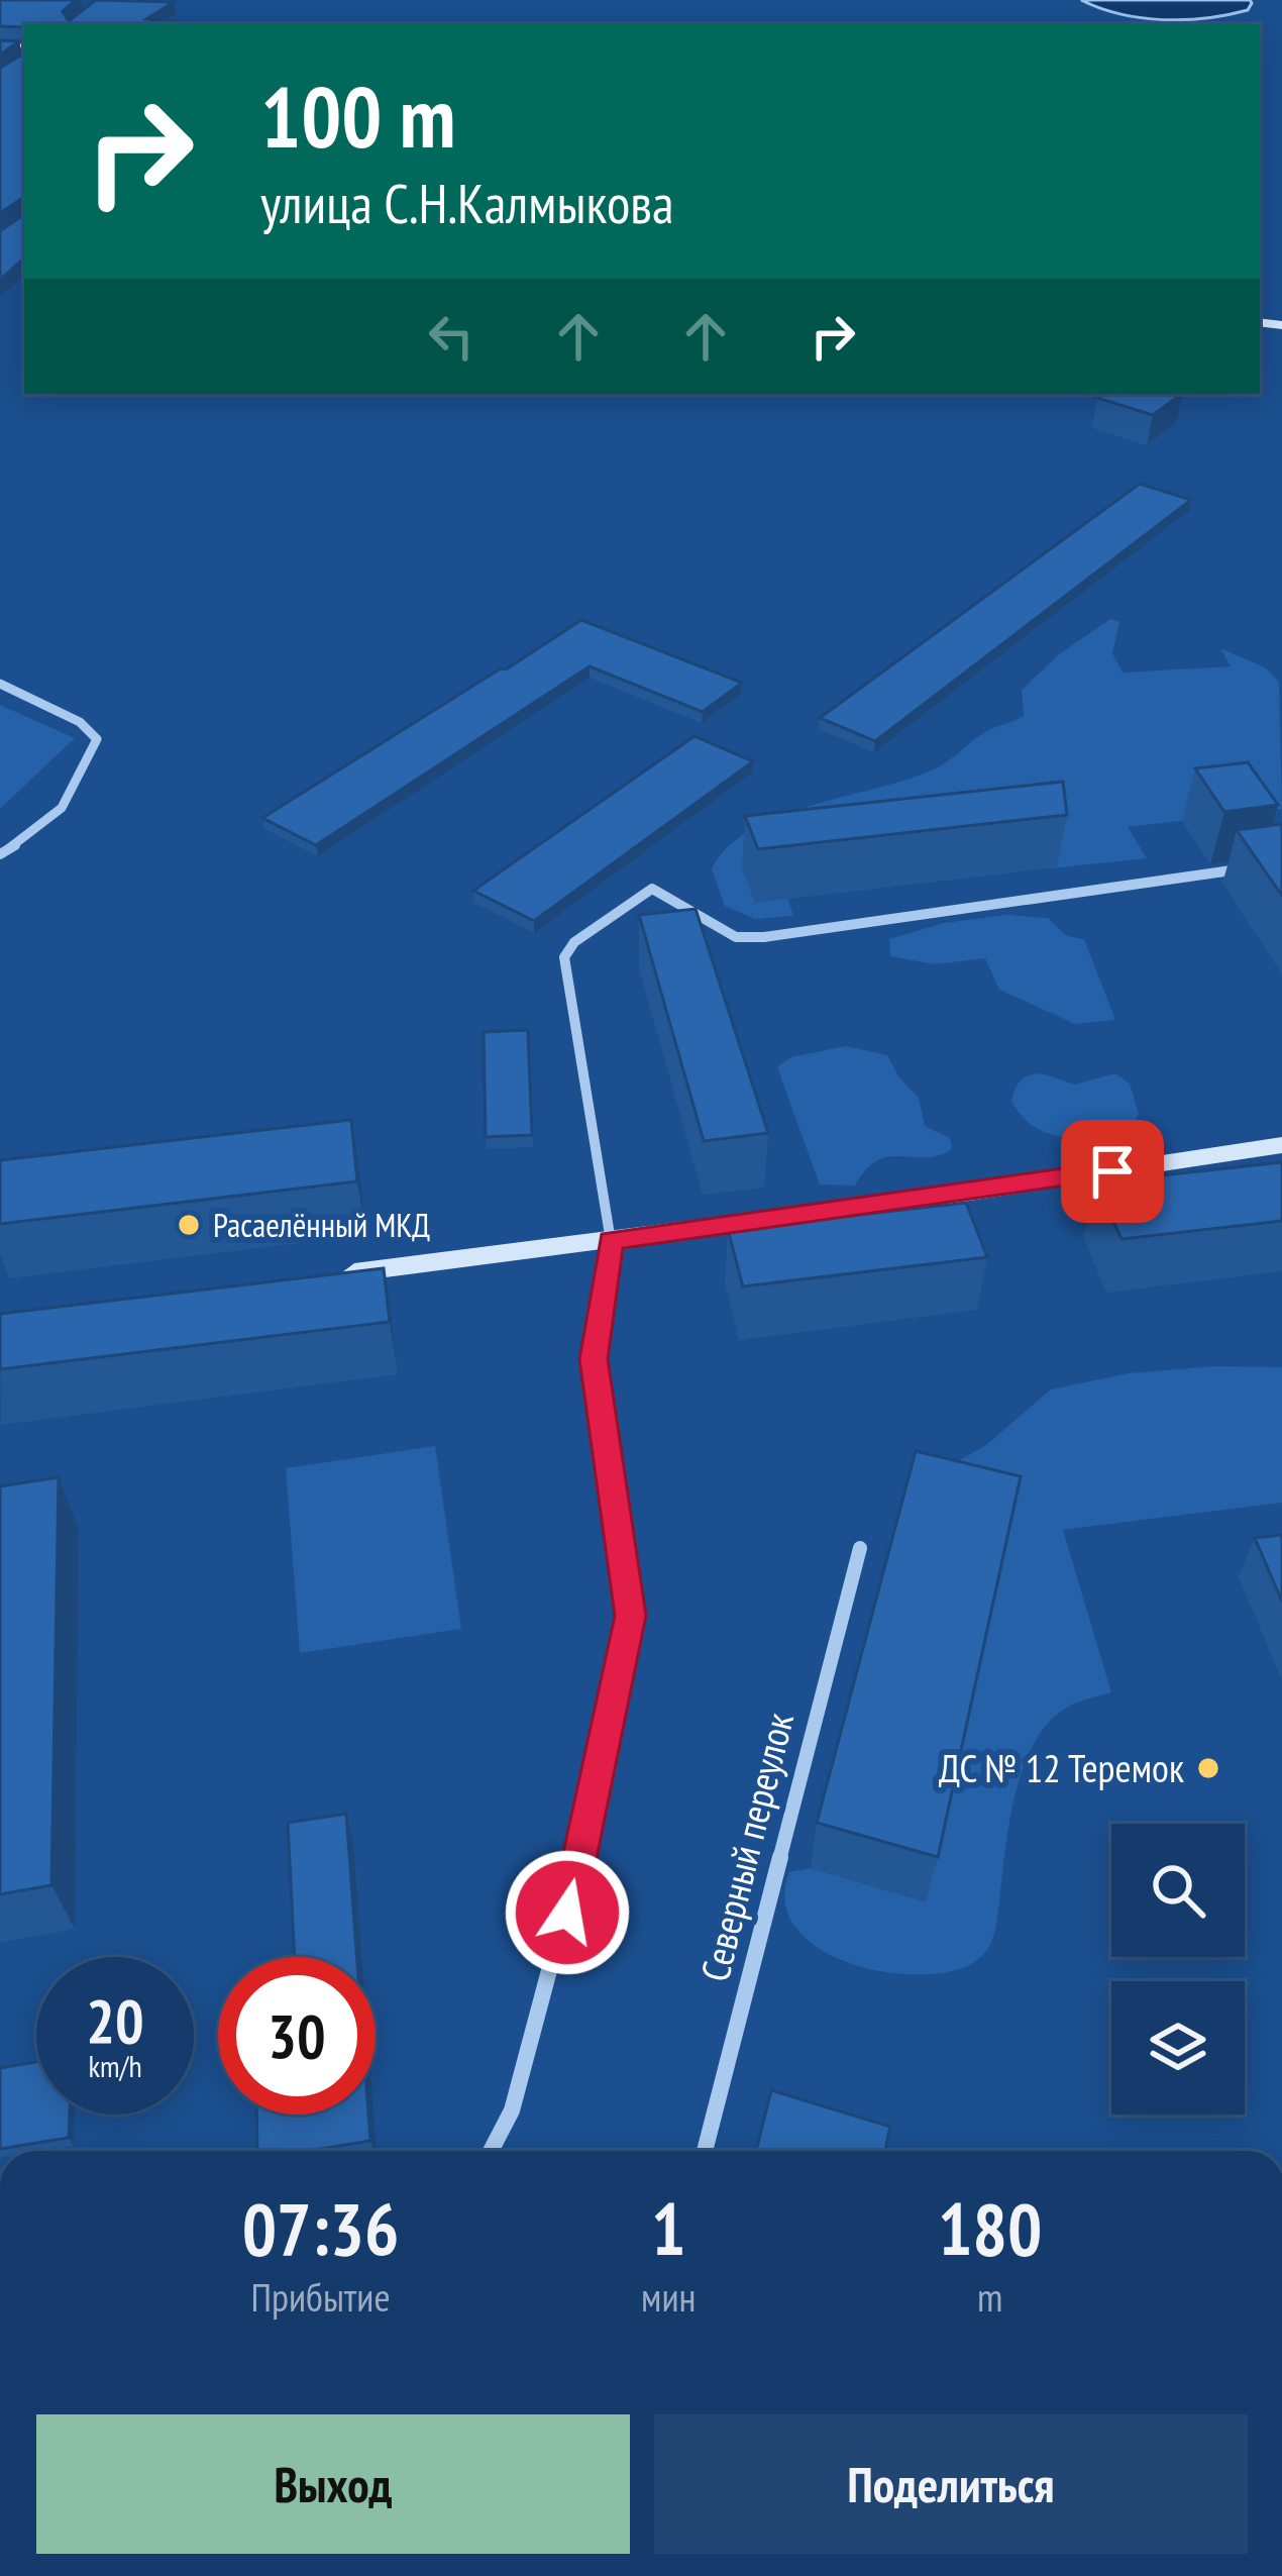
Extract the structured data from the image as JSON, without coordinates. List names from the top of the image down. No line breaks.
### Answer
{"streets":{"street":["Северный переулок"]},"places":["Расаелённый МКД","ДС № 12 Теремок"],"page":{"turn":["100 m","улица С.Н.Калмыкова"],"speed":"20 km/h","limit":"30","eta":["07:36","Прибытие","1","мин","180","m"],"buttons":["Выход","Поделиться"]}}
